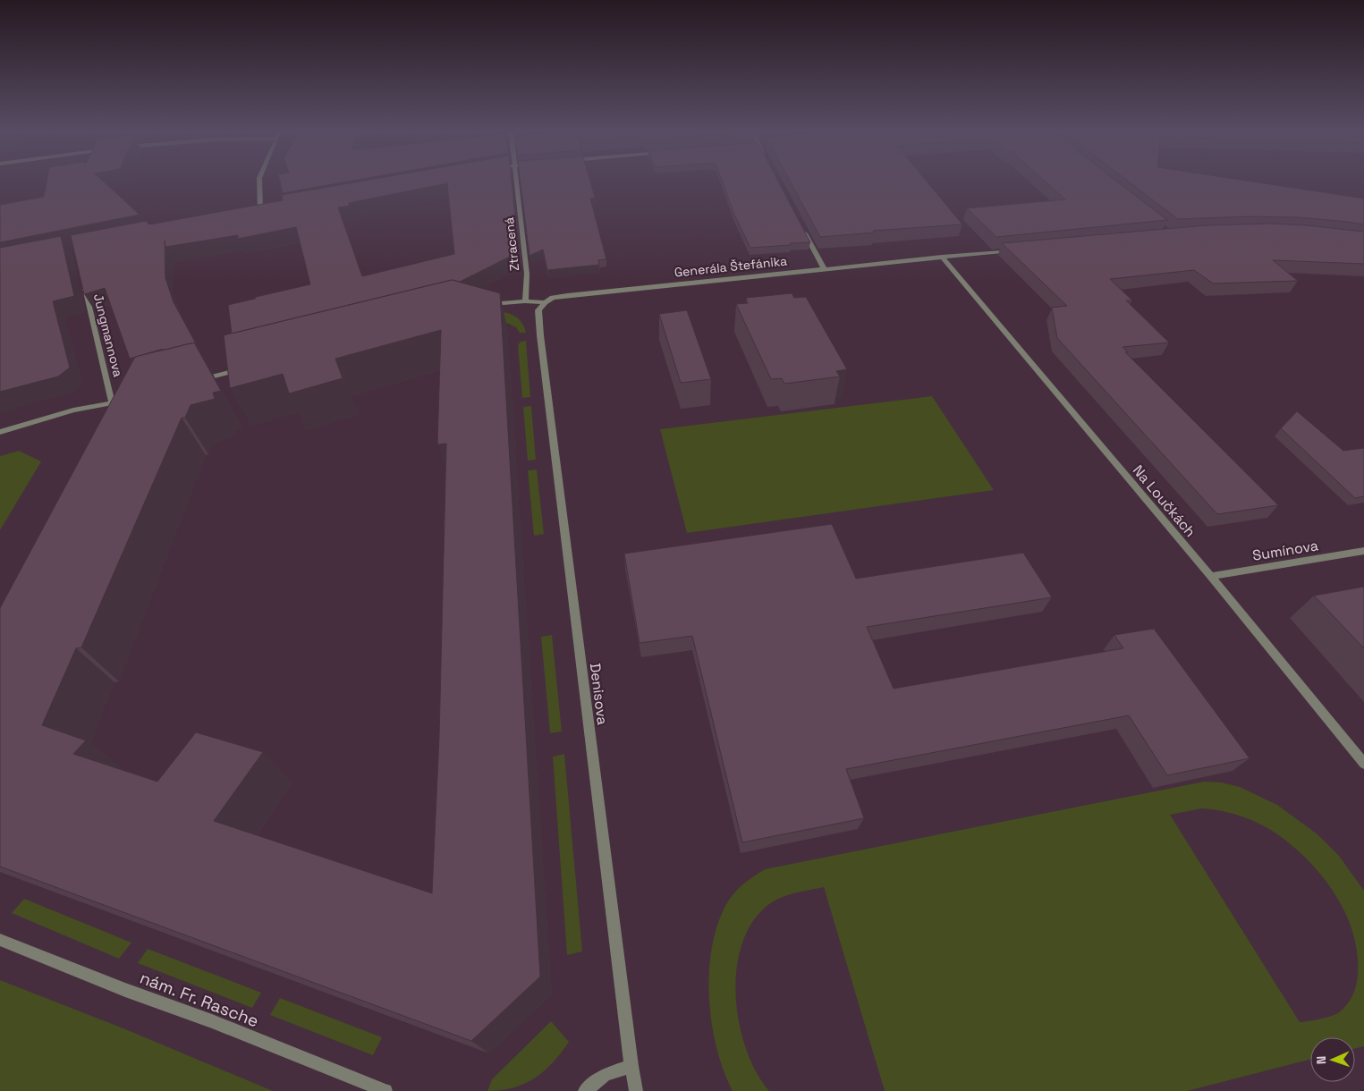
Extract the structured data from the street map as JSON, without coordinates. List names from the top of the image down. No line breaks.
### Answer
{"streets":{"street":["Ztracená","Generála Štefánika","Jungmannova","Na Loučkách","Sumínova","Denisova","nám. Fr. Rasche"]},"crossings":[["Ztracená","Generála Štefánika"],["Generála Štefánika","Na Loučkách"],["Generála Štefánika","Denisova"],["Na Loučkách","Sumínova"]],"north":"left"}
